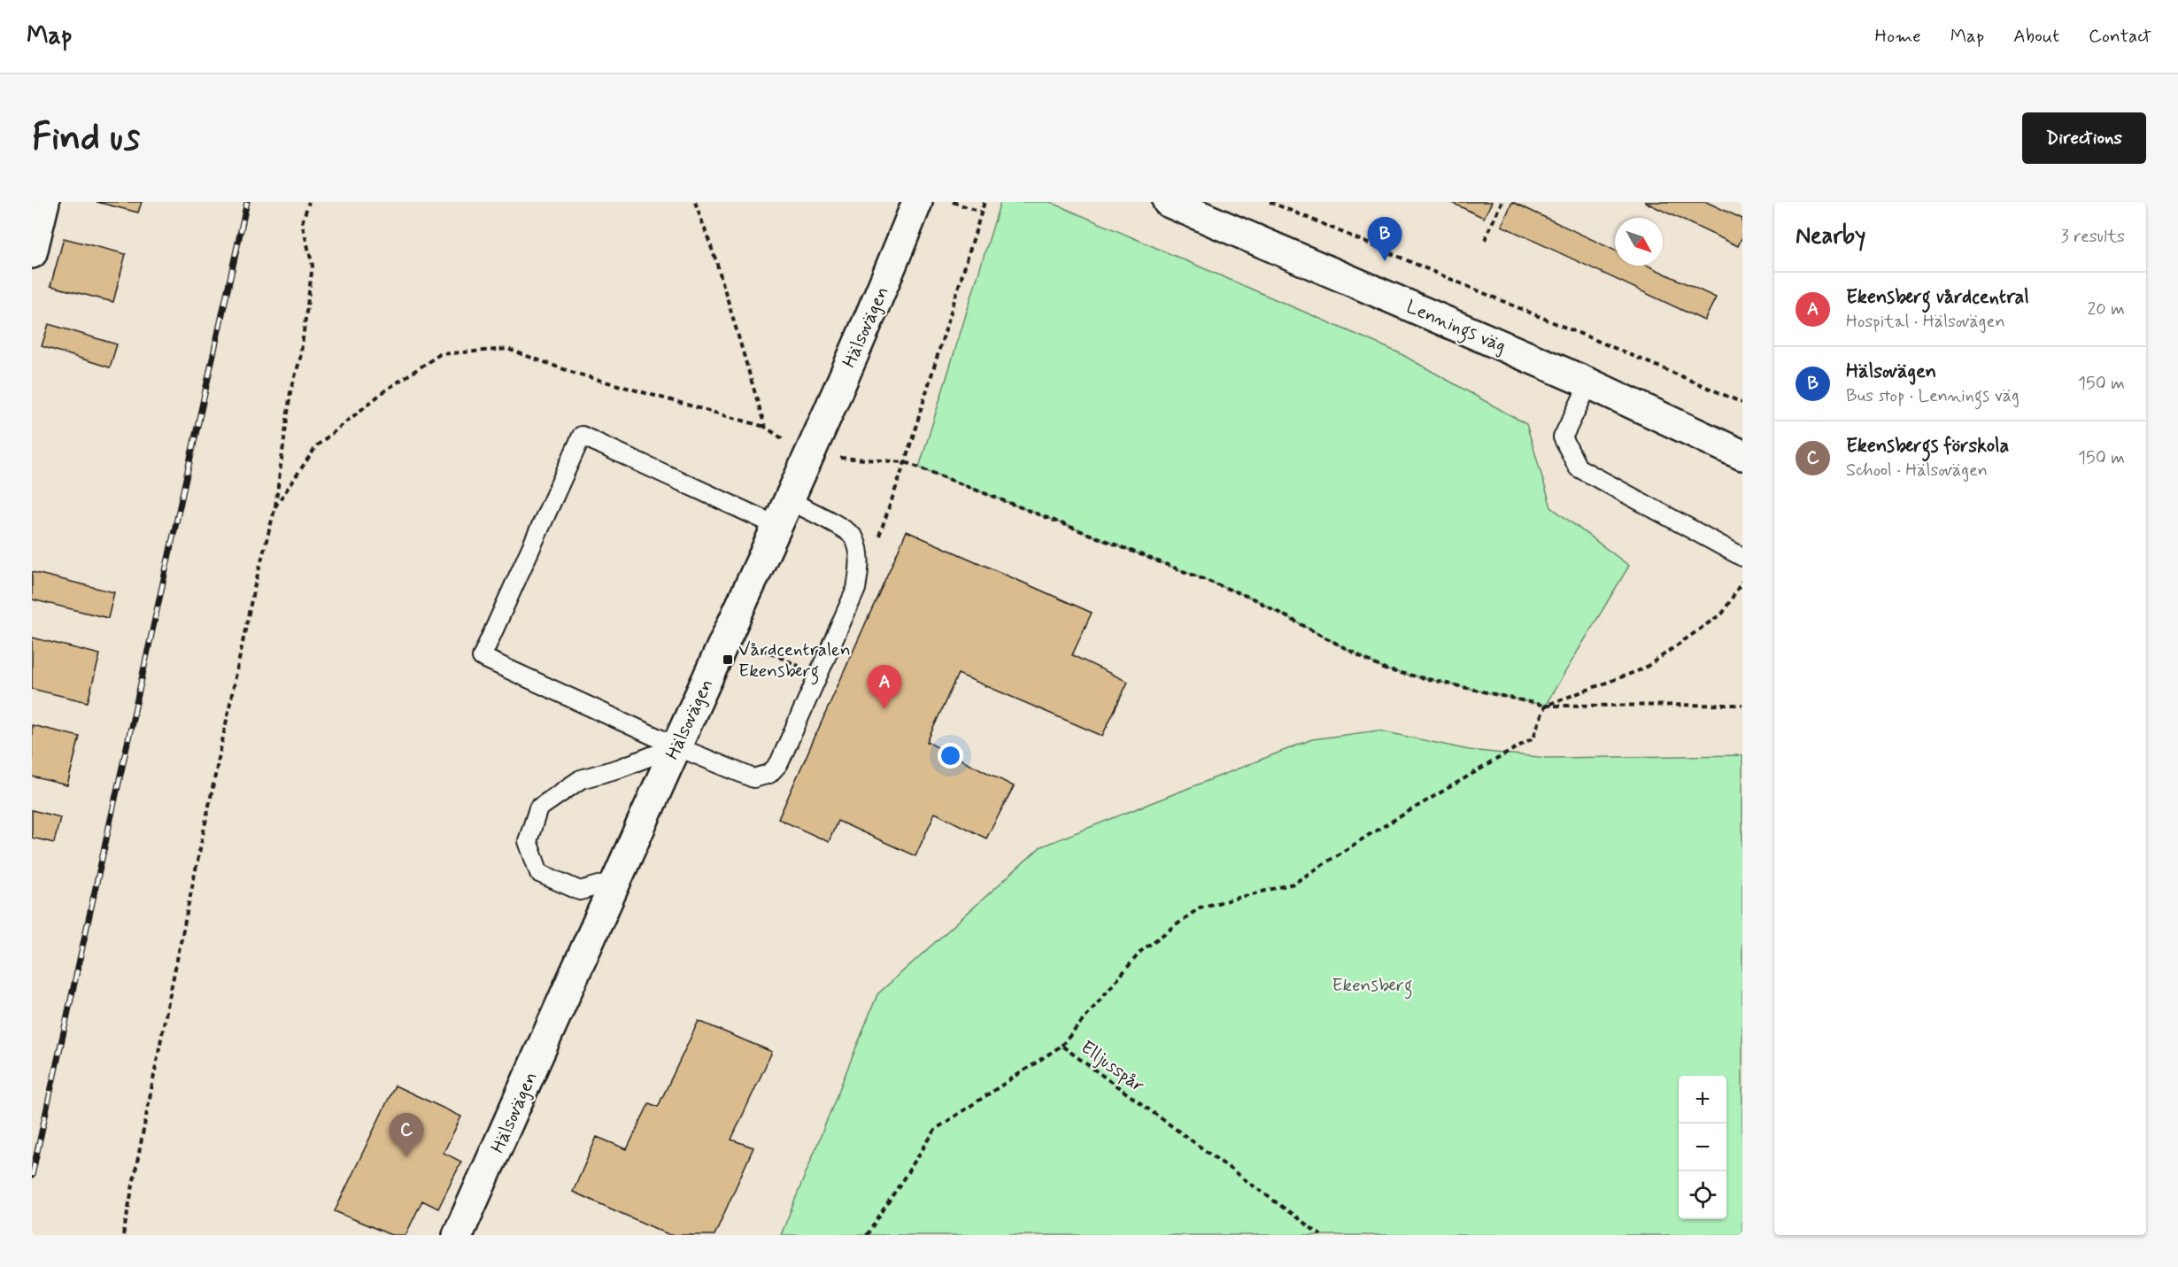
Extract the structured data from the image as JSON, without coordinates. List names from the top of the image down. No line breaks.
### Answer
{"streets":{"street":["Lennings väg","Hälsovägen"],"path":["Elljusspår"]},"parks":["Ekensberg"],"places":{"transit":["Vårdcentralen Ekensberg"]},"north":"bottom right","page":{"header":"Map","nav":["Home","Map","About","Contact"],"buttons":"Directions","title":"Find us","heading":["Nearby","3 results"],"pins":["B","A","C"],"list":[{"mark":"A","name":"Ekensberg vårdcentral","note":"Hospital · Hälsovägen","value":"20 m"},{"mark":"B","name":"Hälsovägen","note":"Bus stop · Lennings väg","value":"150 m"},{"mark":"C","name":"Ekensbergs förskola","note":"School · Hälsovägen","value":"150 m"}],"map_buttons":["+","−"]}}
